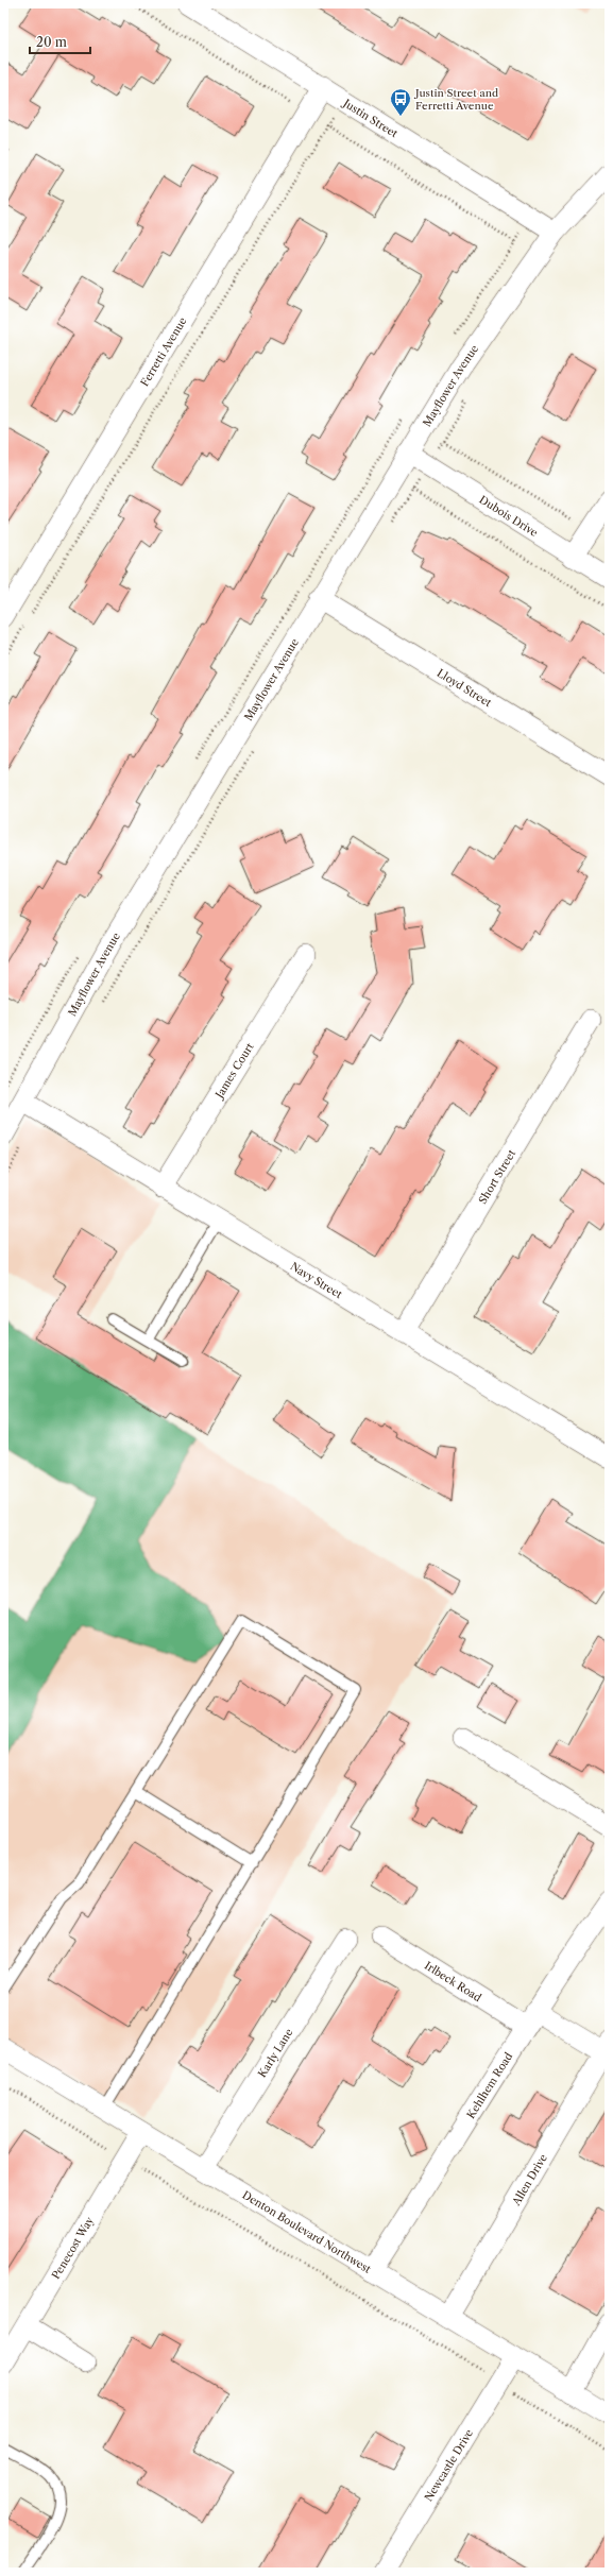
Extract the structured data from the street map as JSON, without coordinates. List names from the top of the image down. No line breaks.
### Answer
{"streets":{"street":["Justin Street","Ferretti Avenue","Mayflower Avenue","Dubois Drive","Lloyd Street","James Court","Short Street","Navy Street","Irlbeck Road","Karly Lane","Kehlhem Road","Allen Drive","Denton Boulevard Northwest","Penecost Way","Newcastle Drive"]},"crossings":[["Justin Street","Ferretti Avenue"],["Justin Street","Mayflower Avenue"],["Mayflower Avenue","Dubois Drive"],["Mayflower Avenue","Lloyd Street"],["Mayflower Avenue","Navy Street"],["James Court","Navy Street"],["Short Street","Navy Street"],["Irlbeck Road","Kehlhem Road"],["Irlbeck Road","Allen Drive"],["Karly Lane","Denton Boulevard Northwest"],["Kehlhem Road","Denton Boulevard Northwest"],["Allen Drive","Denton Boulevard Northwest"],["Denton Boulevard Northwest","Penecost Way"],["Denton Boulevard Northwest","Newcastle Drive"]],"places":{"bus stop":["Justin Street and Ferretti Avenue"]},"scale_bar":"20 m"}
